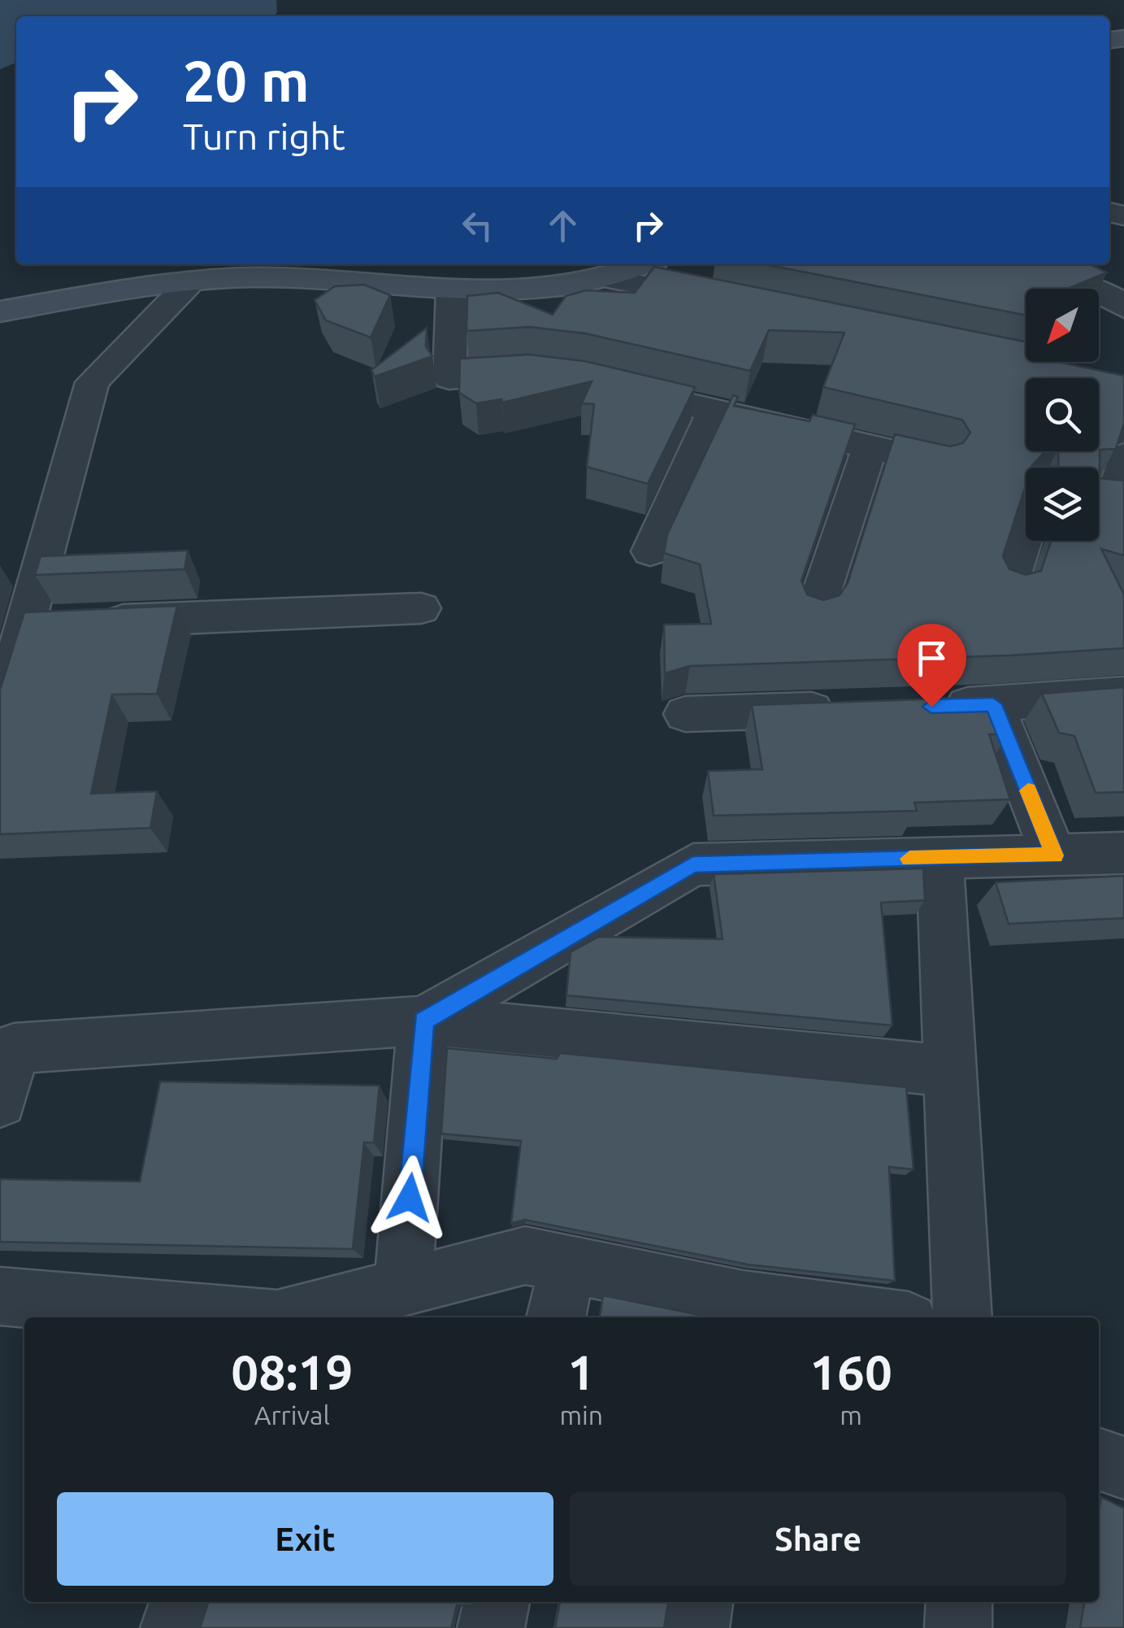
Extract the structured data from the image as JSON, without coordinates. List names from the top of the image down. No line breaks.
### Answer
{"north":"bottom left","page":{"turn":["20 m","Turn right"],"eta":["08:19","Arrival","1","min","160","m"],"buttons":["Exit","Share"]}}
